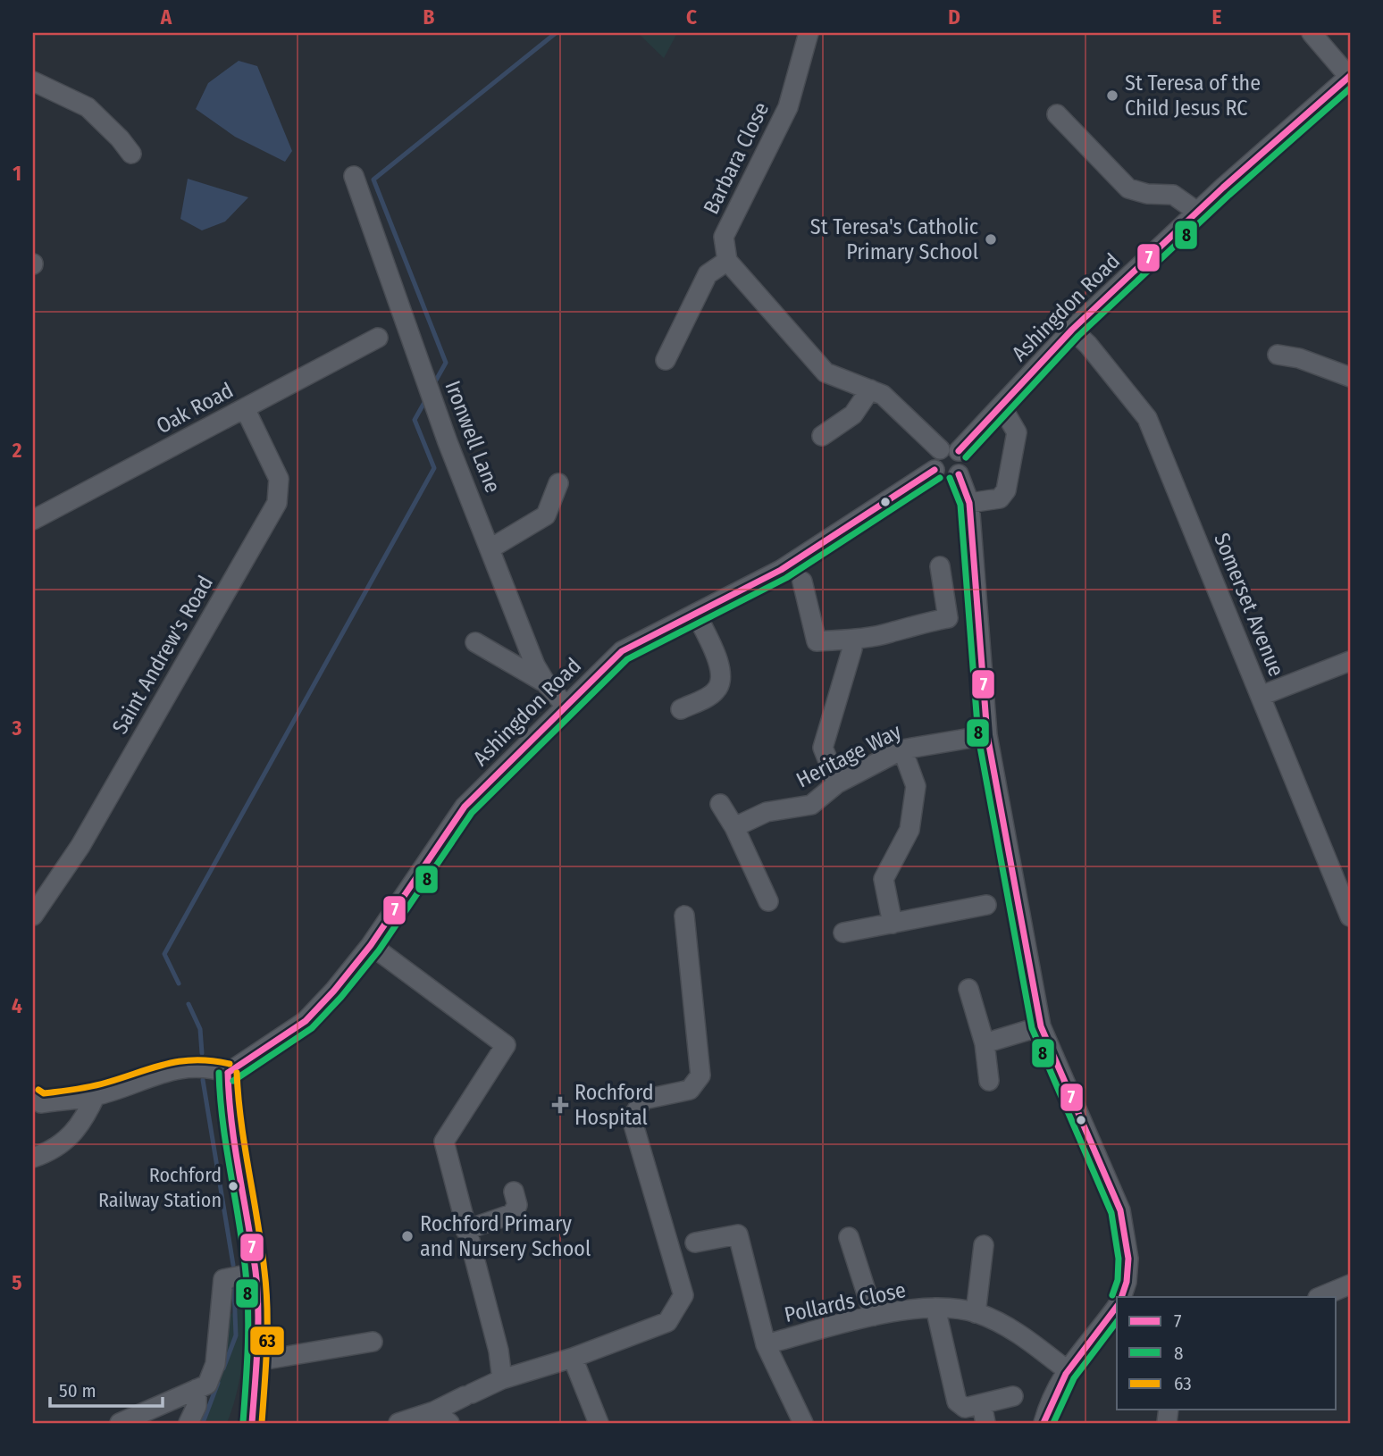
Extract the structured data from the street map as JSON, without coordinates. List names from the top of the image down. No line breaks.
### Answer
{"streets":{"street":["Barbara Close","Ashingdon Road","Oak Road","Ironwell Lane","Somerset Avenue","Saint Andrew's Road","Heritage Way","Pollards Close"]},"crossings":[["Ashingdon Road","Ironwell Lane"],["Ashingdon Road","Somerset Avenue"],["Oak Road","Saint Andrew's Road"]],"places":{"other":["St Teresa of the Child Jesus RC","St Teresa's Catholic Primary School","Rochford Railway Station","Rochford Primary and Nursery School"],"health":["Rochford Hospital"]},"lines":["transit line 7","transit line 8","transit line 63"],"legend":["7","8","63"],"scale_bar":"50 m","grid":{"columns":["A","B","C","D","E"],"rows":["1","2","3","4","5"]}}
